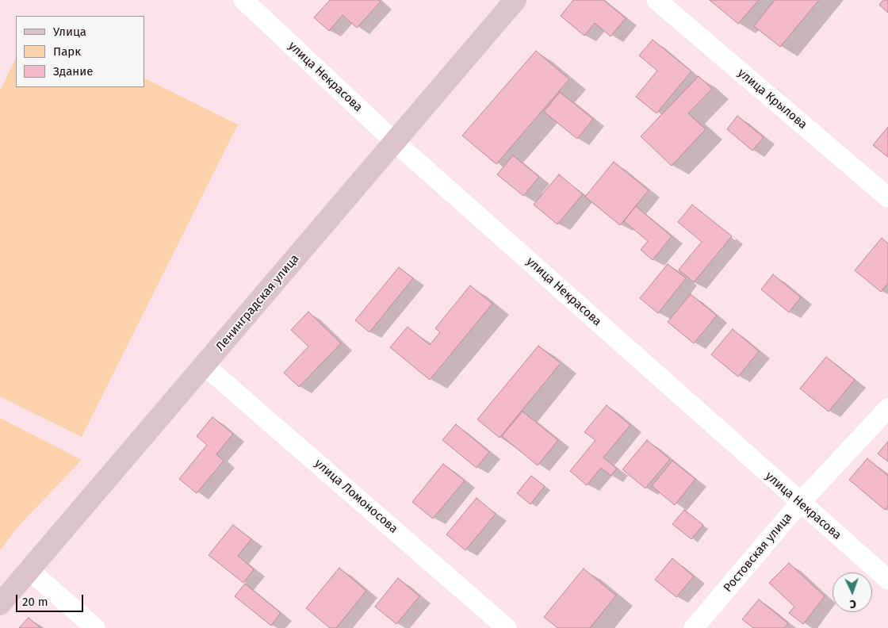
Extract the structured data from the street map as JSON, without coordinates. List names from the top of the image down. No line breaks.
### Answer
{"streets":{"main road":["Ленинградская улица"],"street":["улица Некрасова","улица Крылова","улица Ломоносова","Ростовская улица"]},"crossings":[["улица Некрасова","Ленинградская улица"],["улица Некрасова","Ростовская улица"],["Ленинградская улица","улица Ломоносова"]],"legend":["Улица","Парк","Здание"],"scale_bar":"20 m","north":"bottom"}
